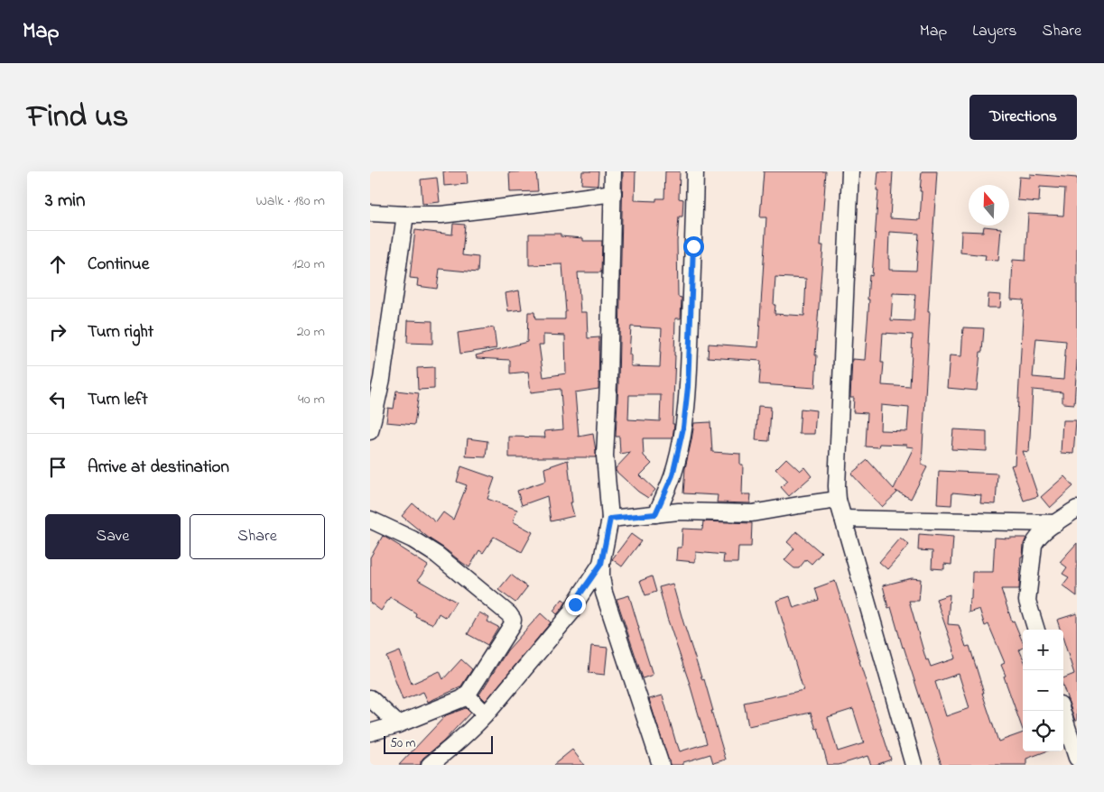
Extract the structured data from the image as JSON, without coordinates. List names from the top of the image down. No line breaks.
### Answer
{"scale_bar":"50 m","north":"top","page":{"header":"Map","nav":["Map","Layers","Share"],"title":"Find us","buttons":["Directions",["Save","Share"]],"heading":["3 min","Walk · 180 m"],"list":[["Continue","120 m"],["Turn right","20 m"],["Turn left","40 m"],"Arrive at destination"],"map_buttons":["+","−"],"scale":"50 m"}}
